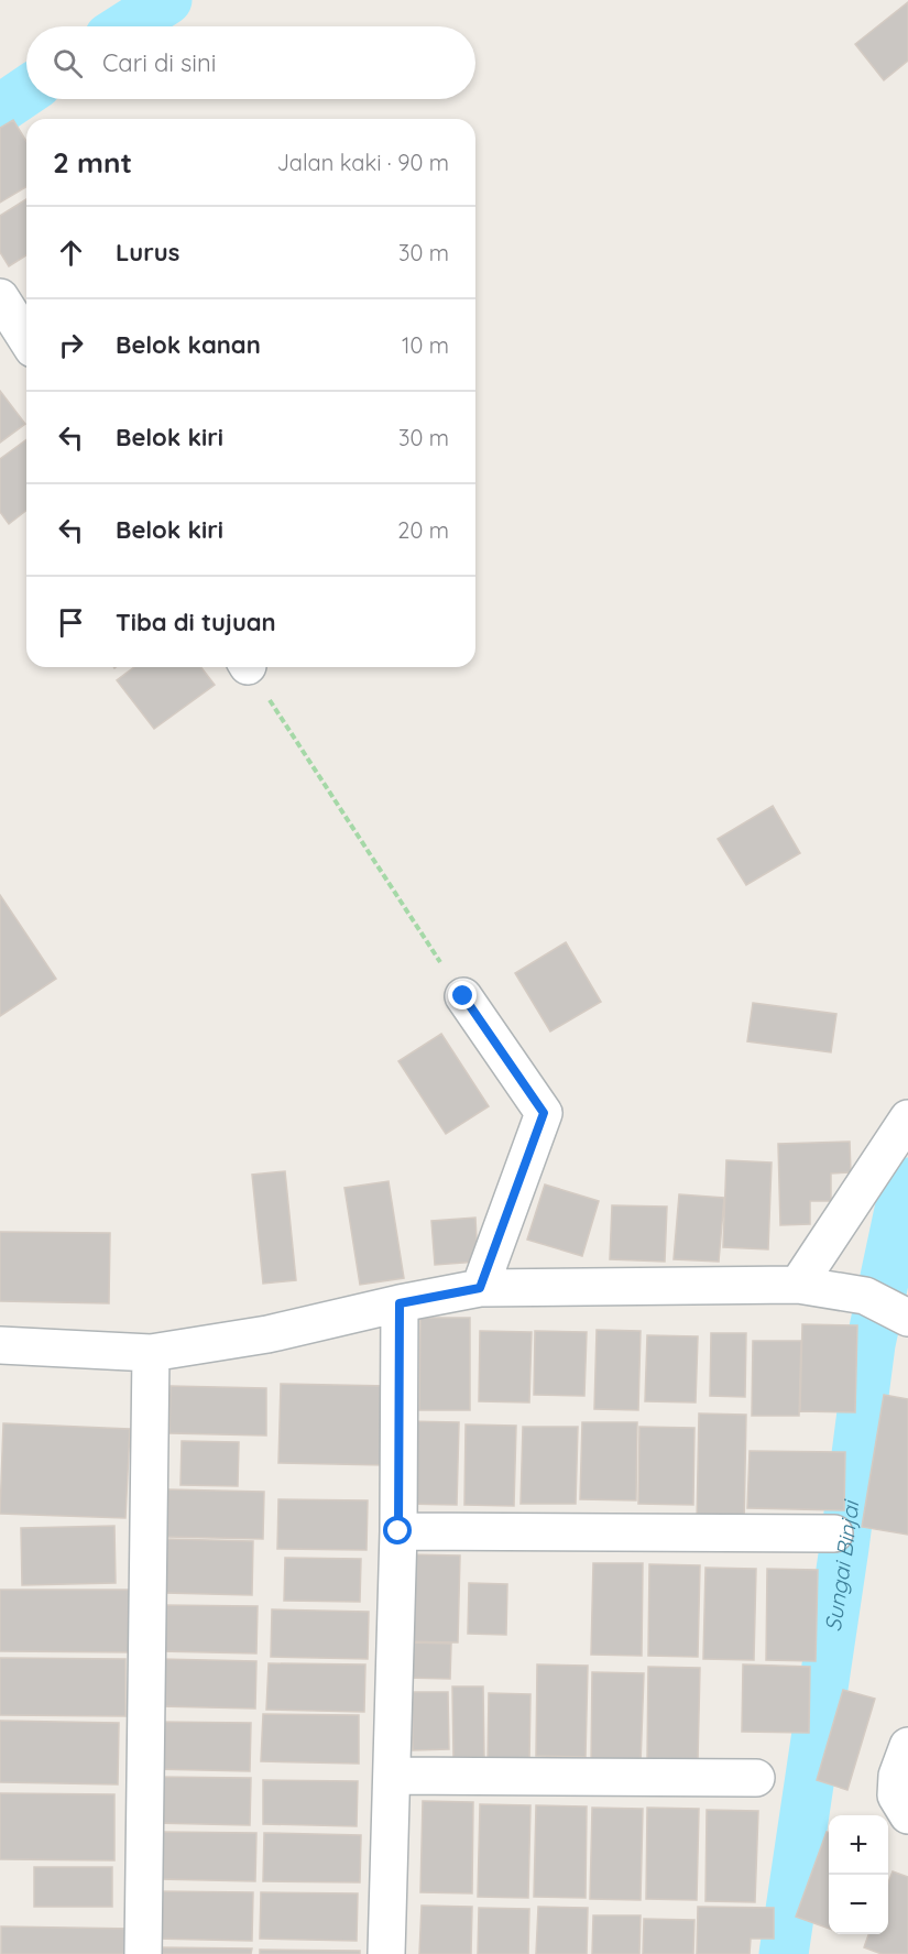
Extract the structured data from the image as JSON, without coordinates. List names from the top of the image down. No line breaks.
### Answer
{"water":["Sungai Binjai"],"page":{"search":"Cari di sini","heading":["2 mnt","Jalan kaki · 90 m"],"list":[["Lurus","30 m"],["Belok kanan","10 m"],["Belok kiri","30 m"],["Belok kiri","20 m"],"Tiba di tujuan"],"map_buttons":["+","−"]}}
